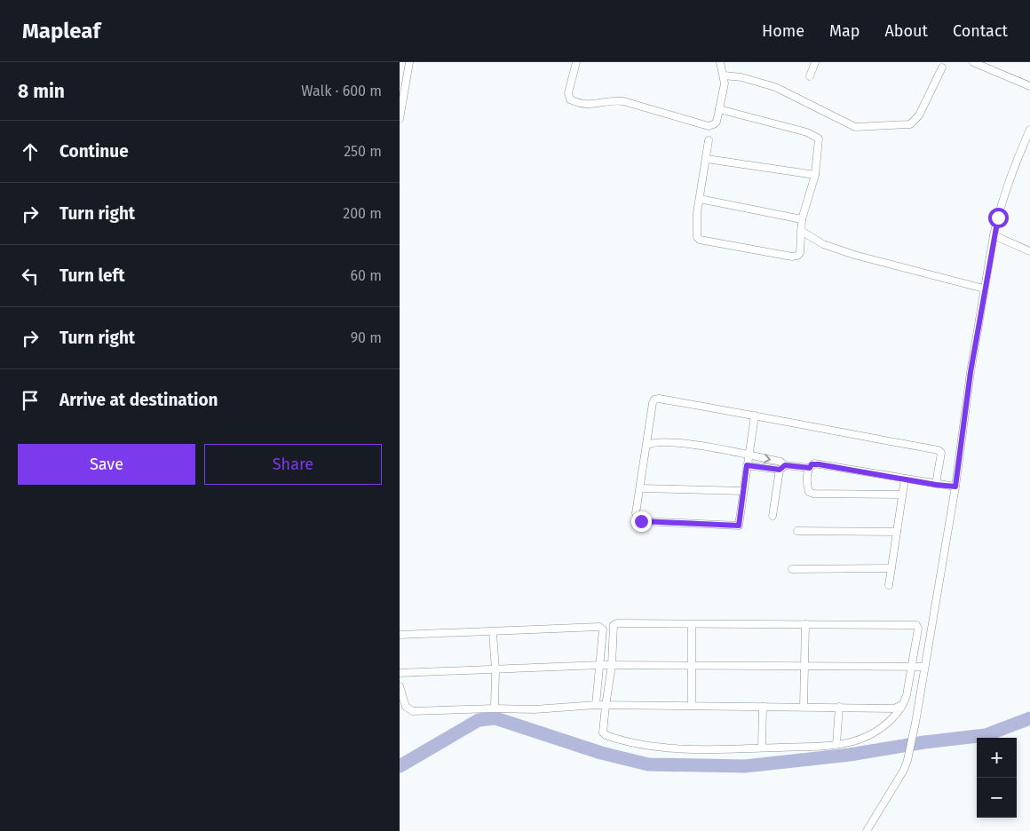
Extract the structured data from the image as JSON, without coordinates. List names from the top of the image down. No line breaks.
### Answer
{"page":{"header":"Mapleaf","nav":["Home","Map","About","Contact"],"heading":["8 min","Walk · 600 m"],"list":[["Continue","250 m"],["Turn right","200 m"],["Turn left","60 m"],["Turn right","90 m"],"Arrive at destination"],"buttons":["Save","Share"],"map_buttons":["+","−"]}}
